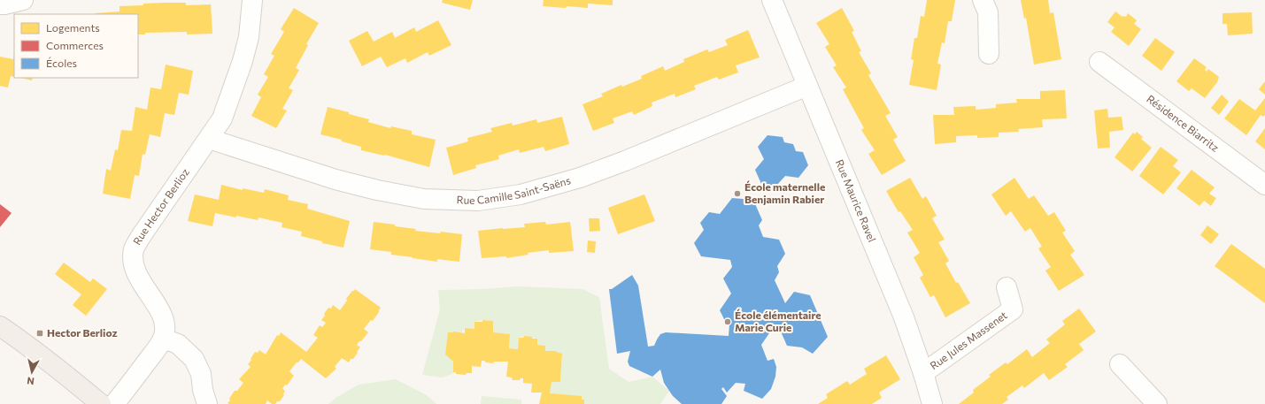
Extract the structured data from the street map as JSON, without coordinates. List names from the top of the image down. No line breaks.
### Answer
{"streets":{"street":["Résidence Biarritz","Rue Camille Saint-Saëns","Rue Maurice Ravel","Rue Hector Berlioz","Rue Jules Massenet"]},"crossings":[["Rue Camille Saint-Saëns","Rue Maurice Ravel"],["Rue Camille Saint-Saëns","Rue Hector Berlioz"],["Rue Maurice Ravel","Rue Jules Massenet"]],"places":{"other":["École maternelle Benjamin Rabier","École élémentaire Marie Curie"],"transit":["Hector Berlioz"]},"legend":["Logements","Commerces","Écoles"],"north":"bottom"}
